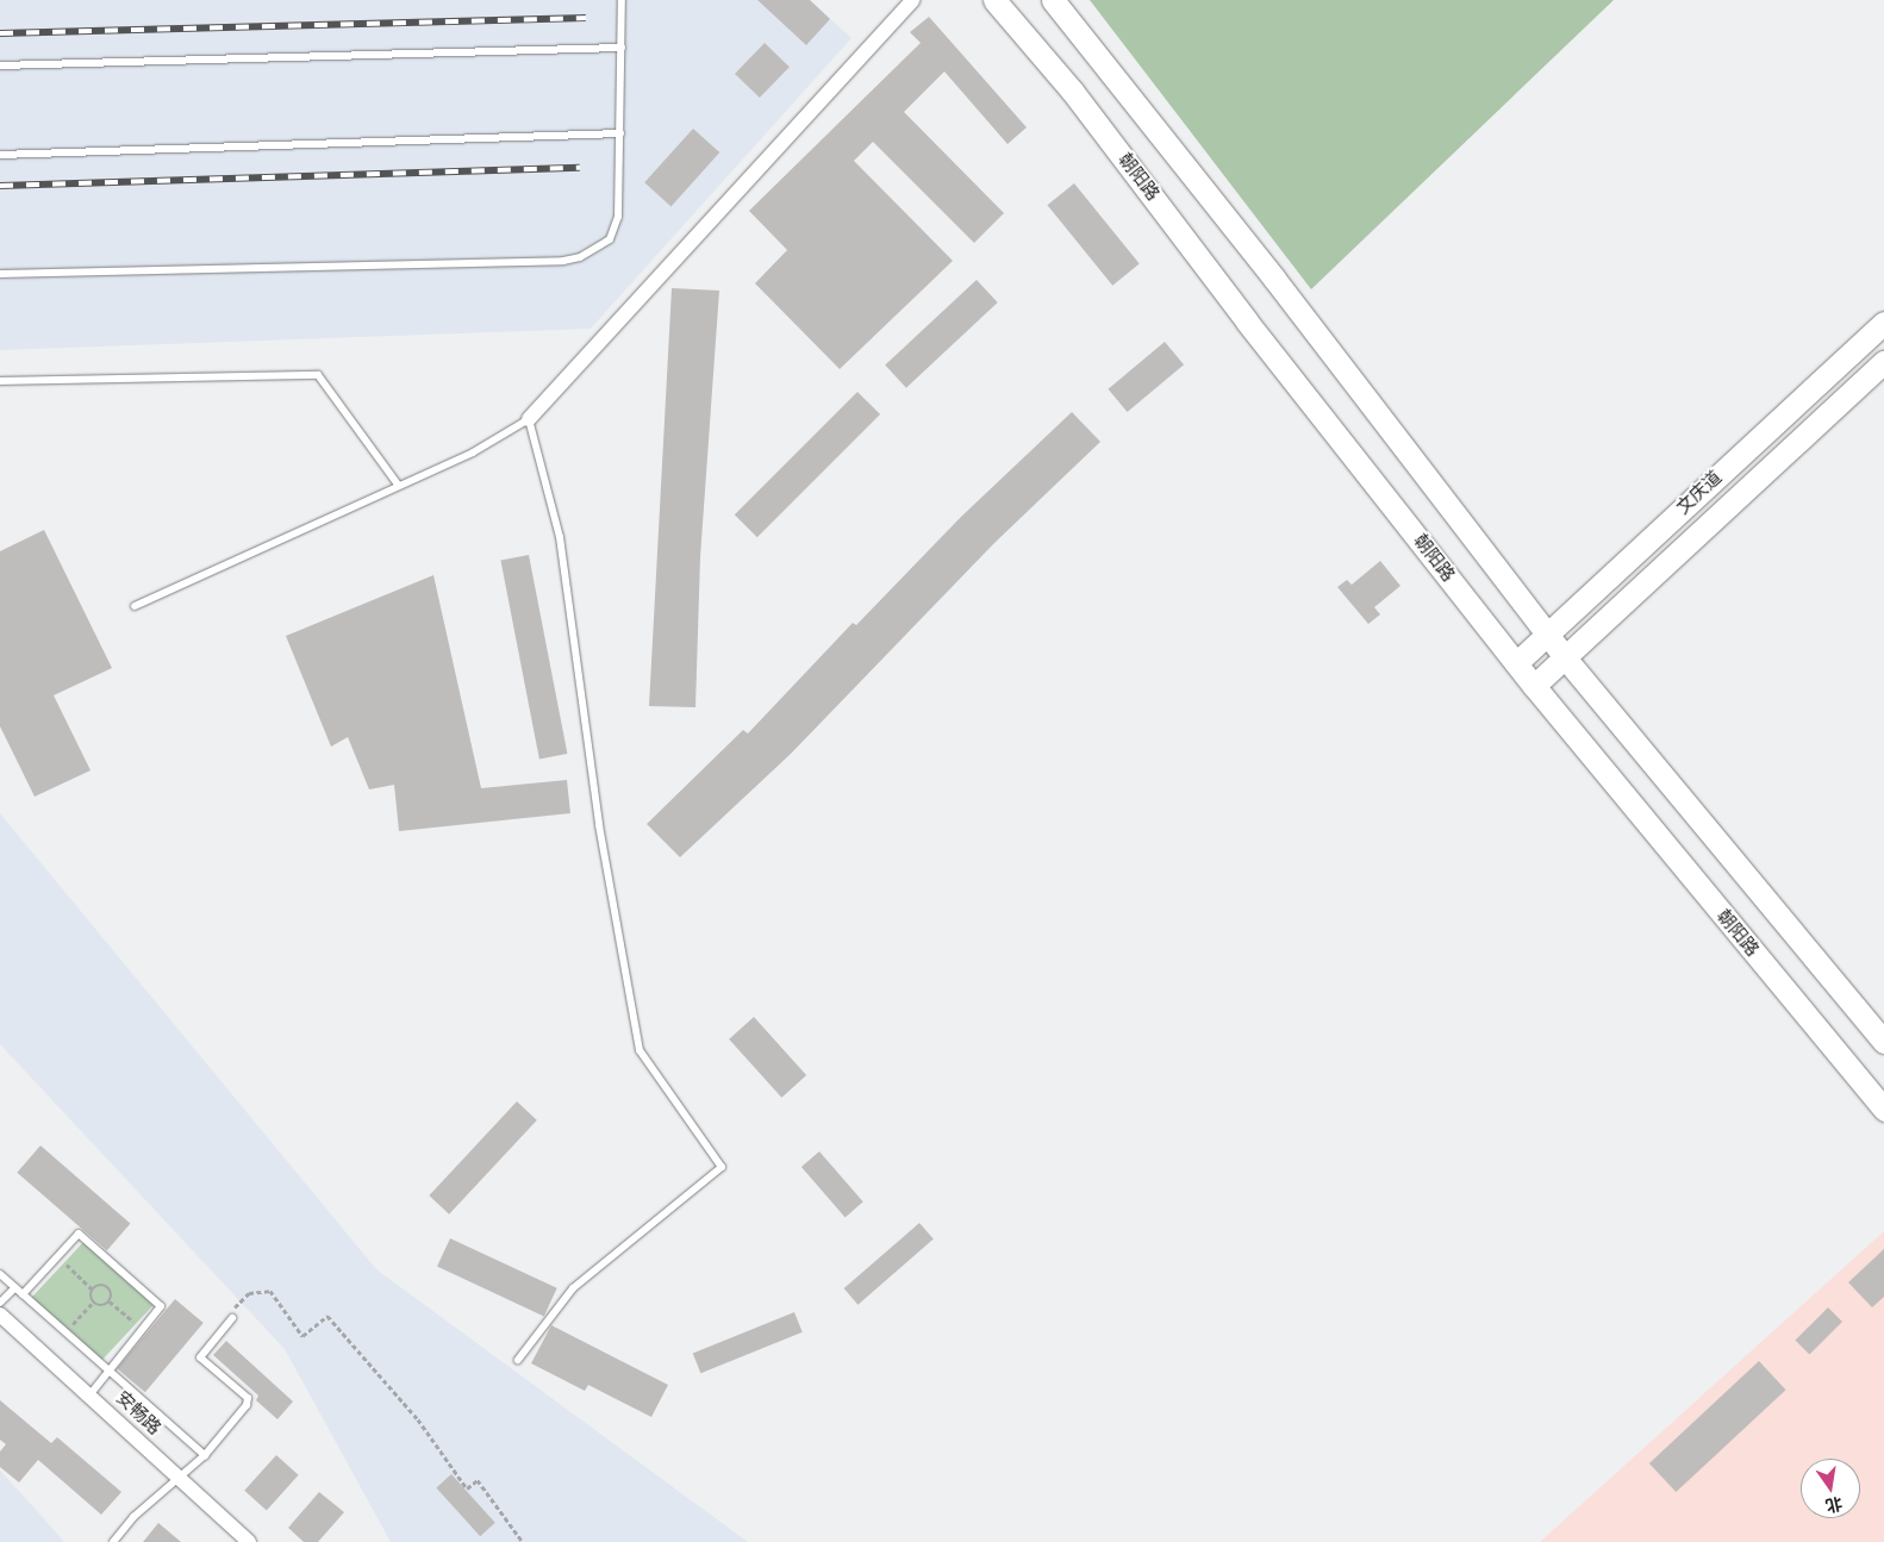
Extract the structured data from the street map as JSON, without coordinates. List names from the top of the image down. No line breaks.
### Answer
{"streets":{"main road":["朝阳路","文庆道"],"street":["安畅路"]},"crossings":[["朝阳路","文庆道"]],"north":"bottom"}
